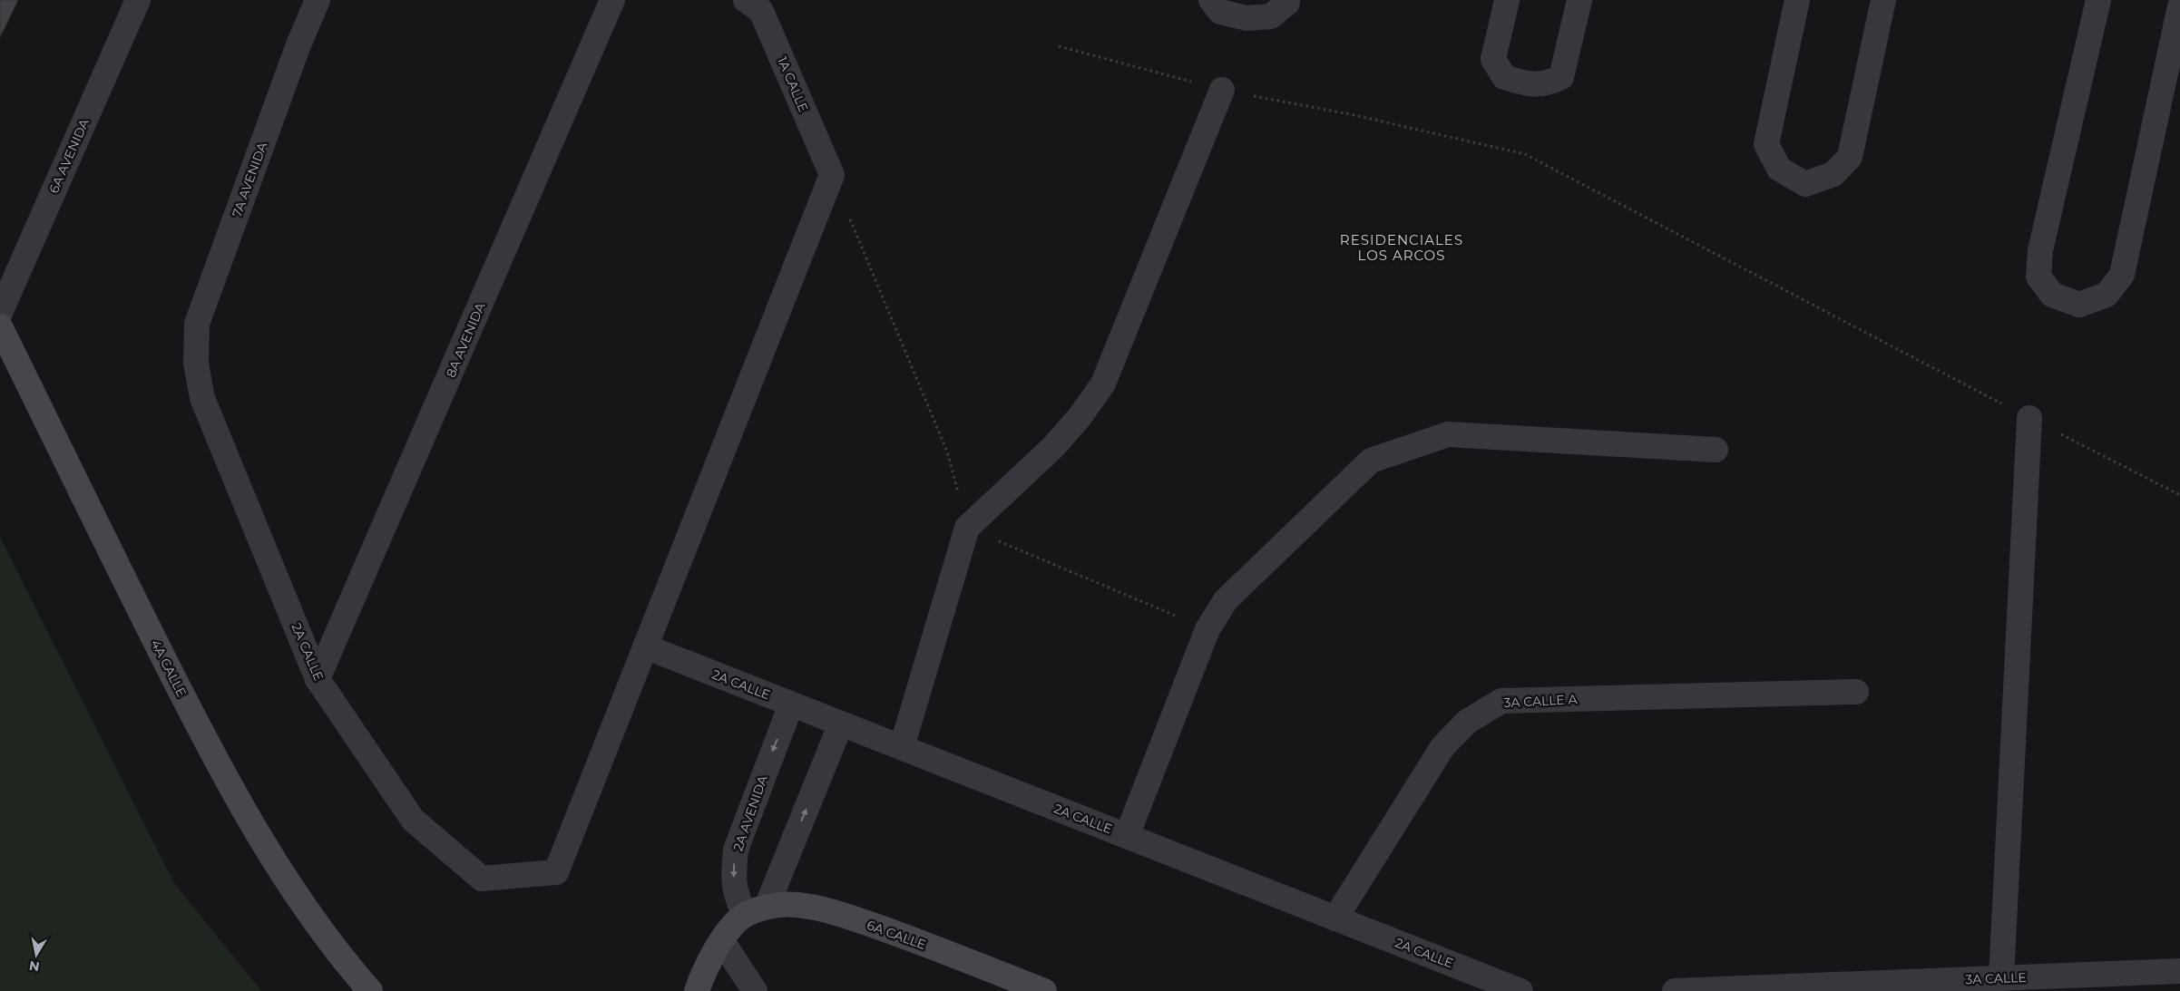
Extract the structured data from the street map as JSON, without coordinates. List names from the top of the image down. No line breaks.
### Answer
{"streets":{"main road":["4A CALLE","6A CALLE"],"street":["1A CALLE","6A AVENIDA","7A AVENIDA","8A AVENIDA","2A CALLE","3A CALLE A","2A AVENIDA","3A CALLE"]},"crossings":[["7A AVENIDA","2A CALLE"],["8A AVENIDA","2A CALLE"],["2A CALLE","3A CALLE A"],["2A CALLE","2A AVENIDA"],["2A AVENIDA","6A CALLE"]],"districts":["RESIDENCIALES LOS ARCOS"],"north":"bottom"}
